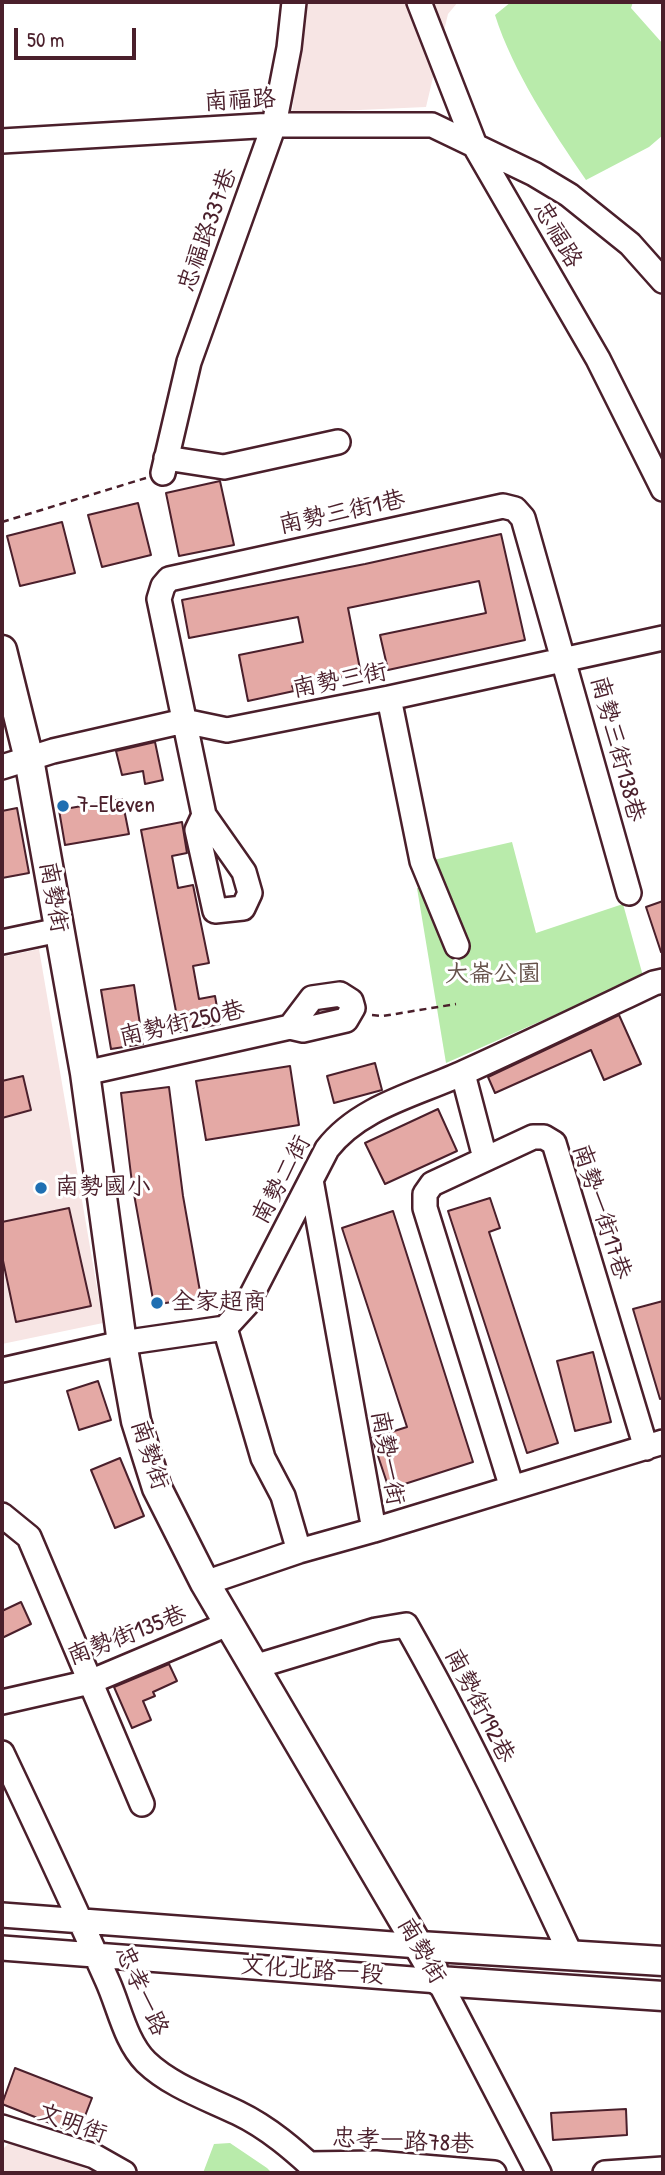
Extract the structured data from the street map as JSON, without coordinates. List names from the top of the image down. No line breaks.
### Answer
{"streets":{"main road":["南勢街","文化北路一段"],"street":["南福路","忠福路337巷","忠福路","南勢三街1巷","南勢三街","南勢三街138巷","南勢街250巷","南勢二街","南勢一街17巷","南勢一街","南勢街135巷","南勢街192巷","忠孝一路","文明街","忠孝一路78巷"]},"crossings":[["南福路","忠福路337巷"],["南福路","忠福路"],["南勢三街1巷","南勢三街"],["南勢三街1巷","南勢三街138巷"],["南勢三街","南勢三街138巷"],["南勢三街","南勢街"],["南勢街","南勢街250巷"],["南勢街","南勢街135巷"],["南勢街","南勢街192巷"],["南勢街","文化北路一段"],["南勢二街","南勢一街"],["南勢一街17巷","南勢一街"],["南勢街192巷","文化北路一段"],["文化北路一段","忠孝一路"],["忠孝一路","忠孝一路78巷"]],"parks":["大崙公園"],"places":["7-Eleven","南勢國小","全家超商"],"scale_bar":"50 m"}
